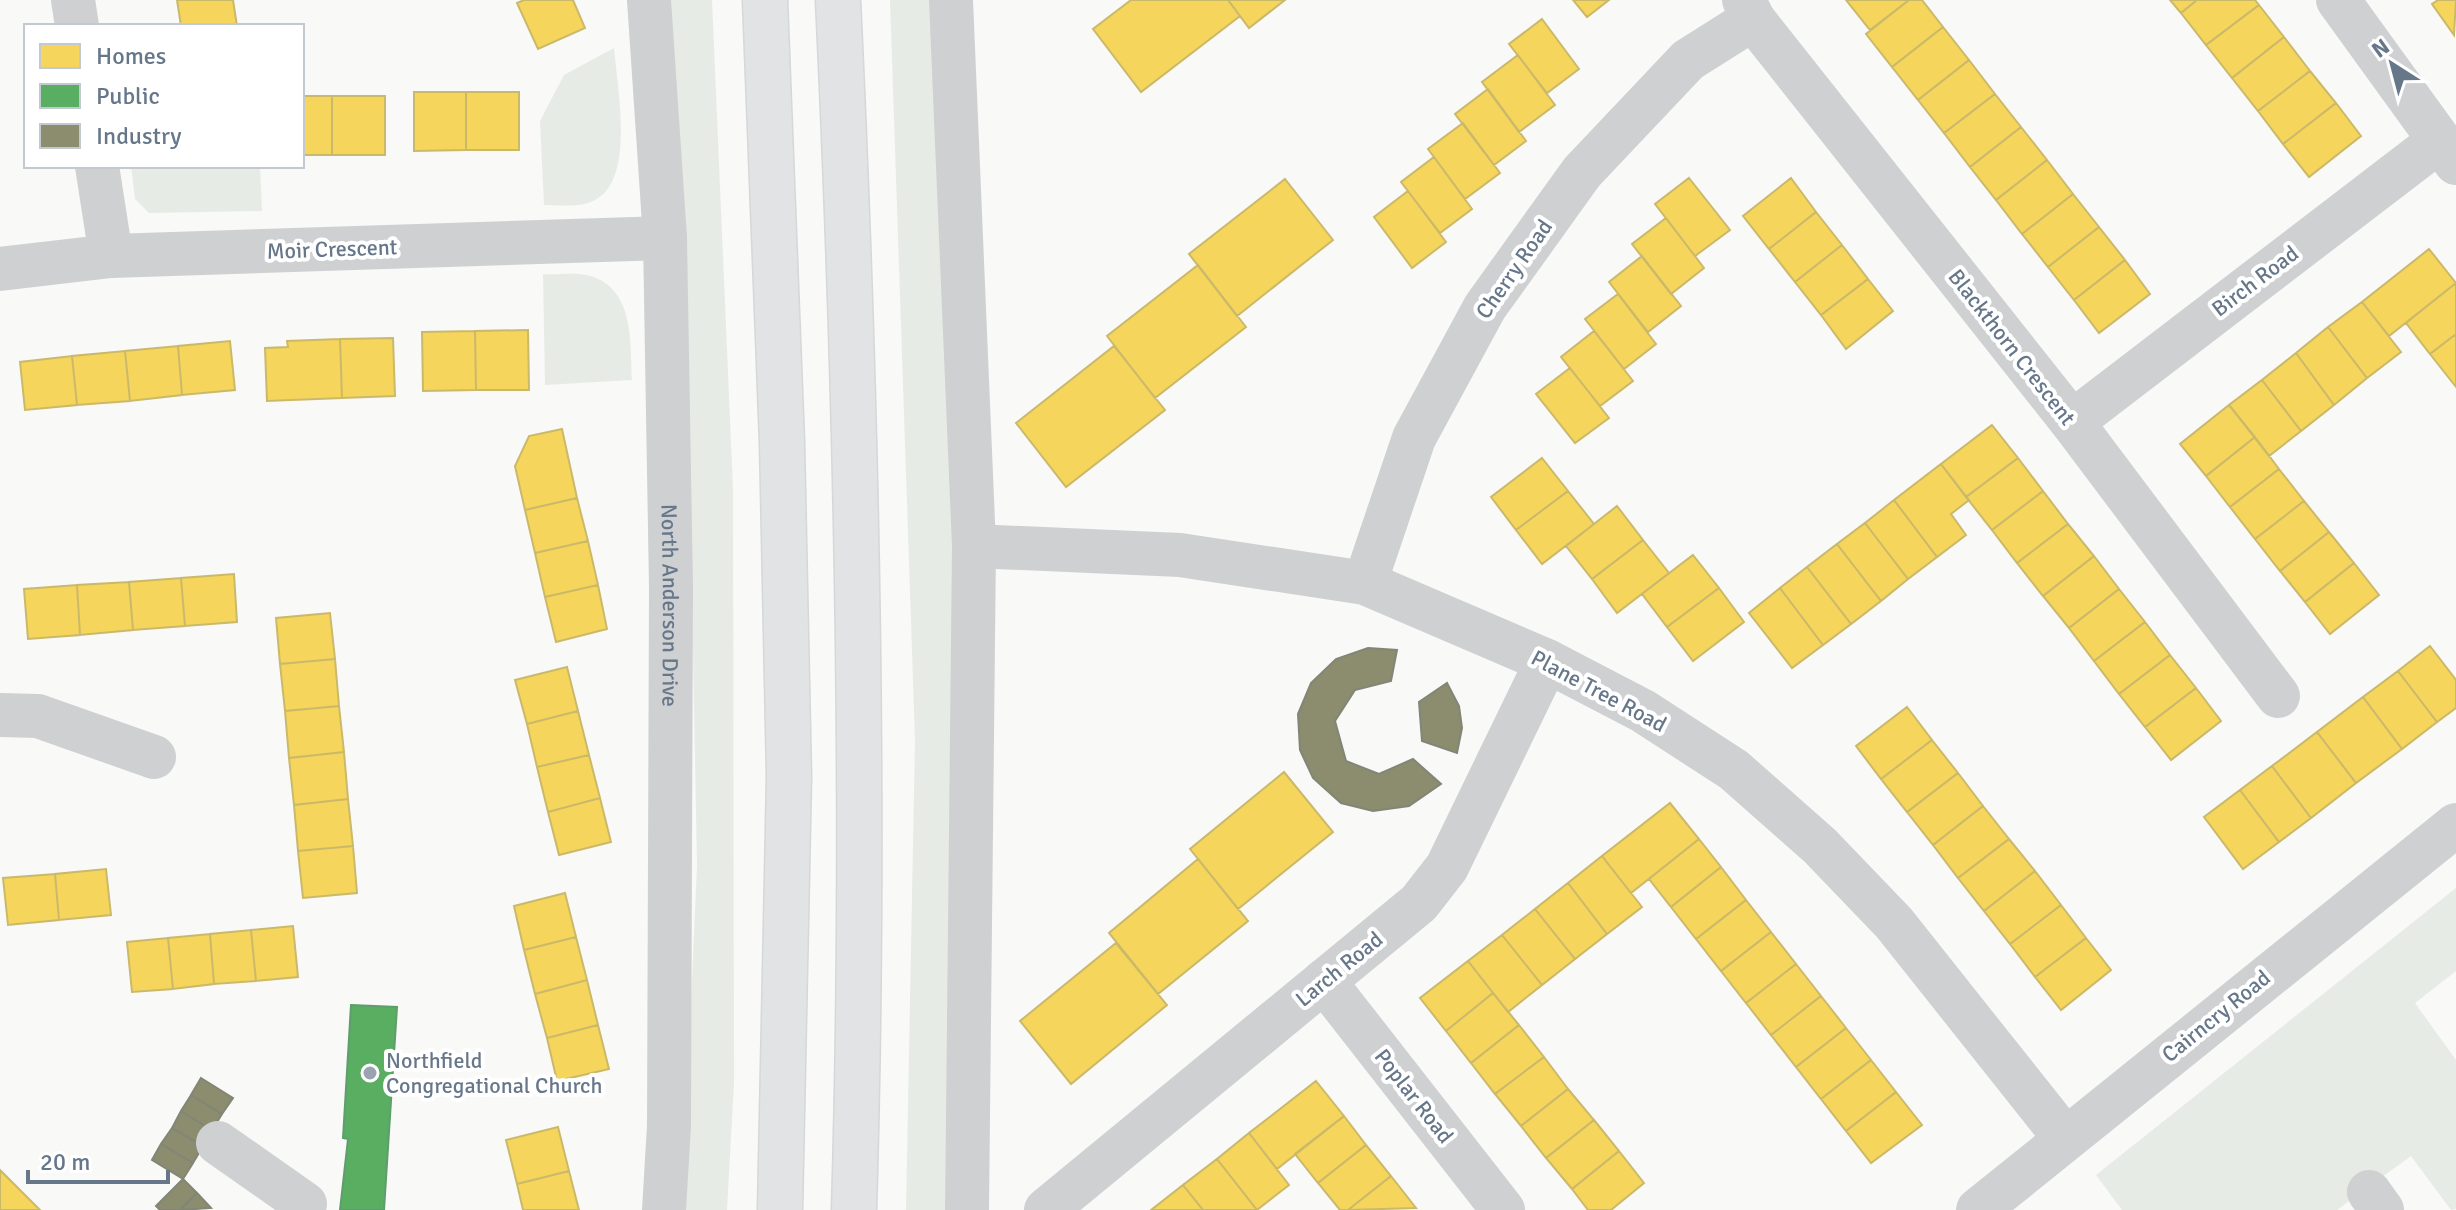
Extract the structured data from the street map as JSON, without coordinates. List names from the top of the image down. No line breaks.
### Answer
{"streets":{"street":["Moir Crescent","Cherry Road","Birch Road","Blackthorn Crescent","North Anderson Drive","Plane Tree Road","Larch Road","Cairncry Road","Poplar Road"]},"crossings":[["Moir Crescent","North Anderson Drive"],["Cherry Road","Blackthorn Crescent"],["Cherry Road","Plane Tree Road"],["Birch Road","Blackthorn Crescent"],["Plane Tree Road","Larch Road"],["Plane Tree Road","Cairncry Road"],["Larch Road","Poplar Road"]],"places":["Northfield Congregational Church"],"legend":["Homes","Public","Industry"],"scale_bar":"20 m","north":"top left"}
